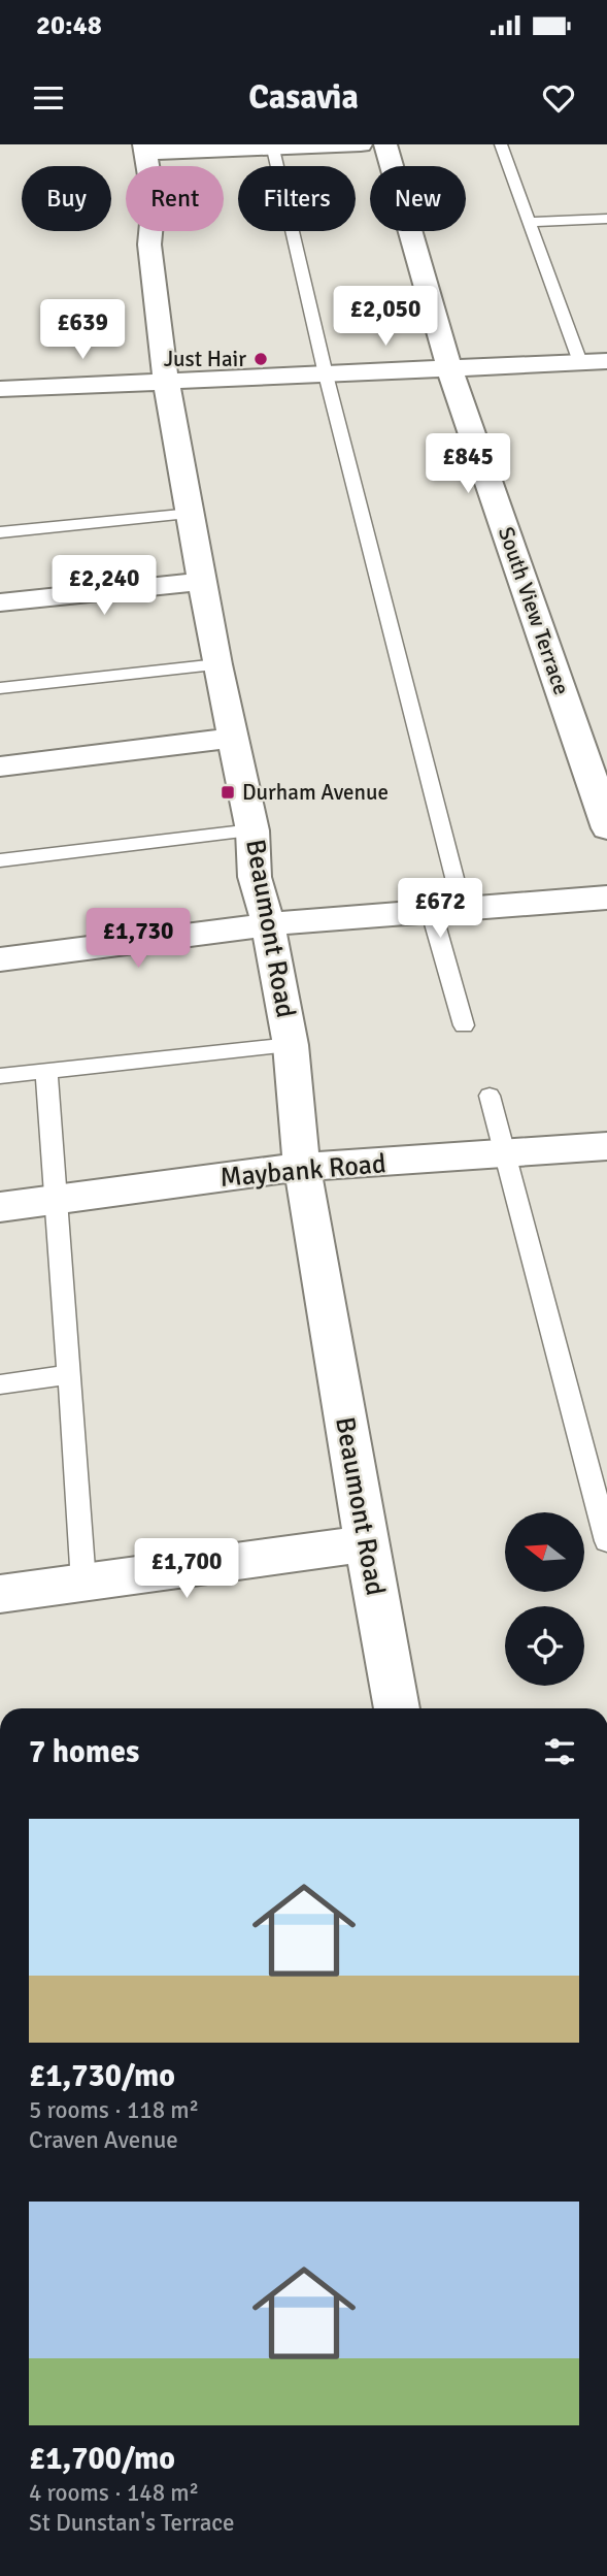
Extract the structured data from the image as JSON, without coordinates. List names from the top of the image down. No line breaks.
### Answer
{"streets":{"street":["South View Terrace","Beaumont Road","Maybank Road"]},"crossings":[["Beaumont Road","Maybank Road"]],"places":{"other":["Just Hair"],"transit":["Durham Avenue"]},"north":"left","page":{"status":"20:48","header":"Casavia","chip":["Buy","Rent","Filters","New"],"price":["£2,050","£639","£845","£2,240","£672","£1,730","£1,700"],"heading":"7 homes","list":[{"name":"£1,730/mo","note":"5 rooms · 118 m² · Craven Avenue"},{"name":"£1,700/mo","note":"4 rooms · 148 m² · St Dunstan's Terrace"}]}}
